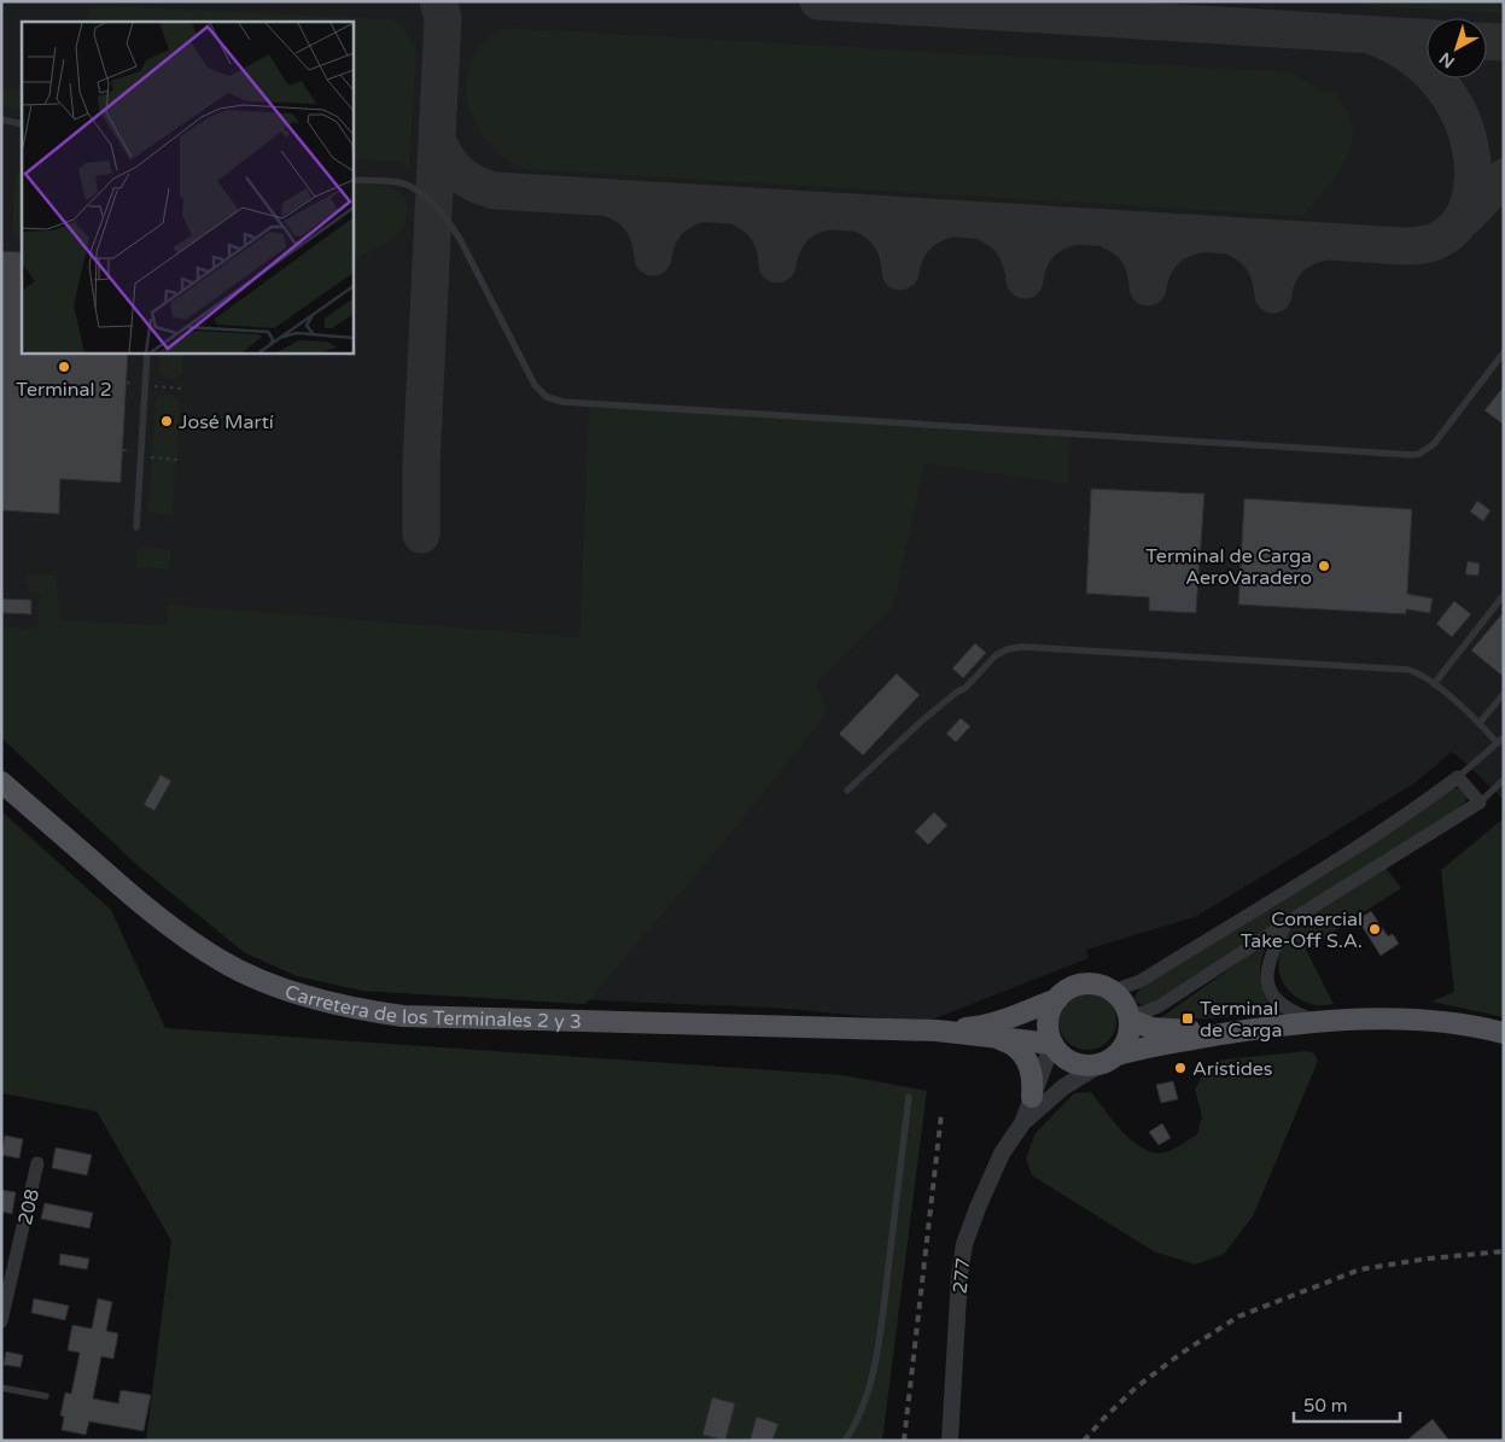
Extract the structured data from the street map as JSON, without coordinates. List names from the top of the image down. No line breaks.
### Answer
{"streets":{"main road":["Carretera de los Terminales 2 y 3"],"street":["208","277"]},"crossings":[["Carretera de los Terminales 2 y 3","277"]],"places":{"other":["Terminal 2","José Martí","Terminal de Carga AeroVaradero","Comercial Take-Off S.A.","Arístides"],"transit":["Terminal de Carga"]},"scale_bar":"50 m","north":"bottom left"}
